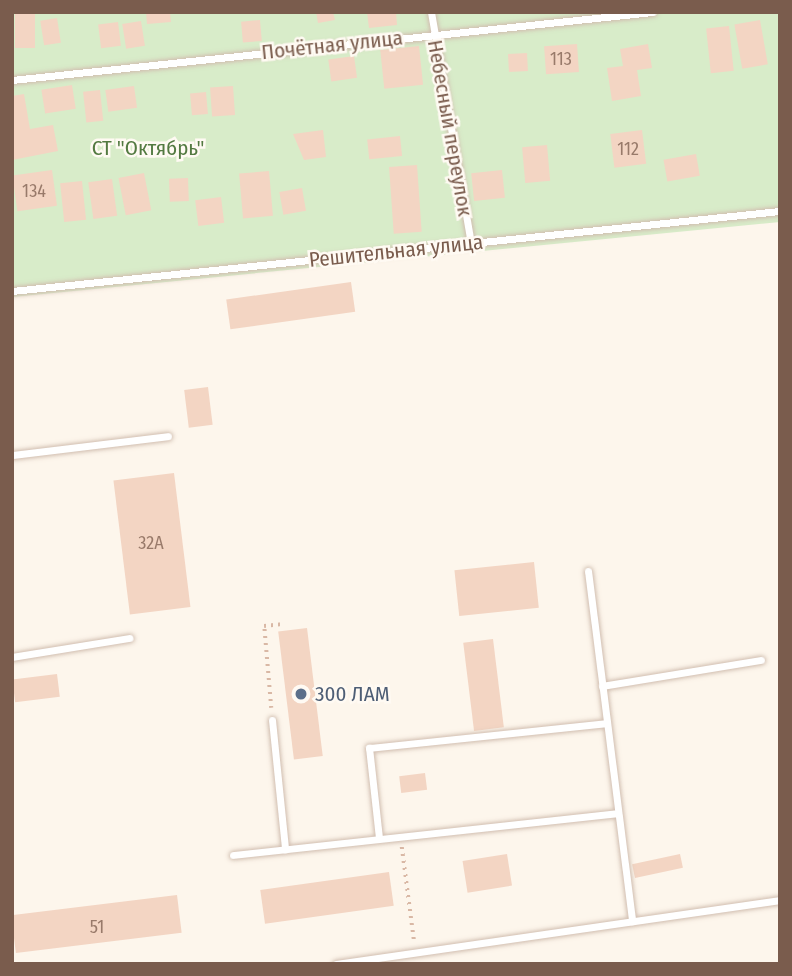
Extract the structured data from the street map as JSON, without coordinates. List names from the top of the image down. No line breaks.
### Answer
{"streets":{"lane":["Почётная улица","Небесный переулок","Решительная улица"]},"crossings":[["Почётная улица","Небесный переулок"],["Небесный переулок","Решительная улица"]],"parks":["СТ \"Октябрь\""],"places":["300 ЛАМ"],"house_numbers":["113","112","134","32А","51"]}
